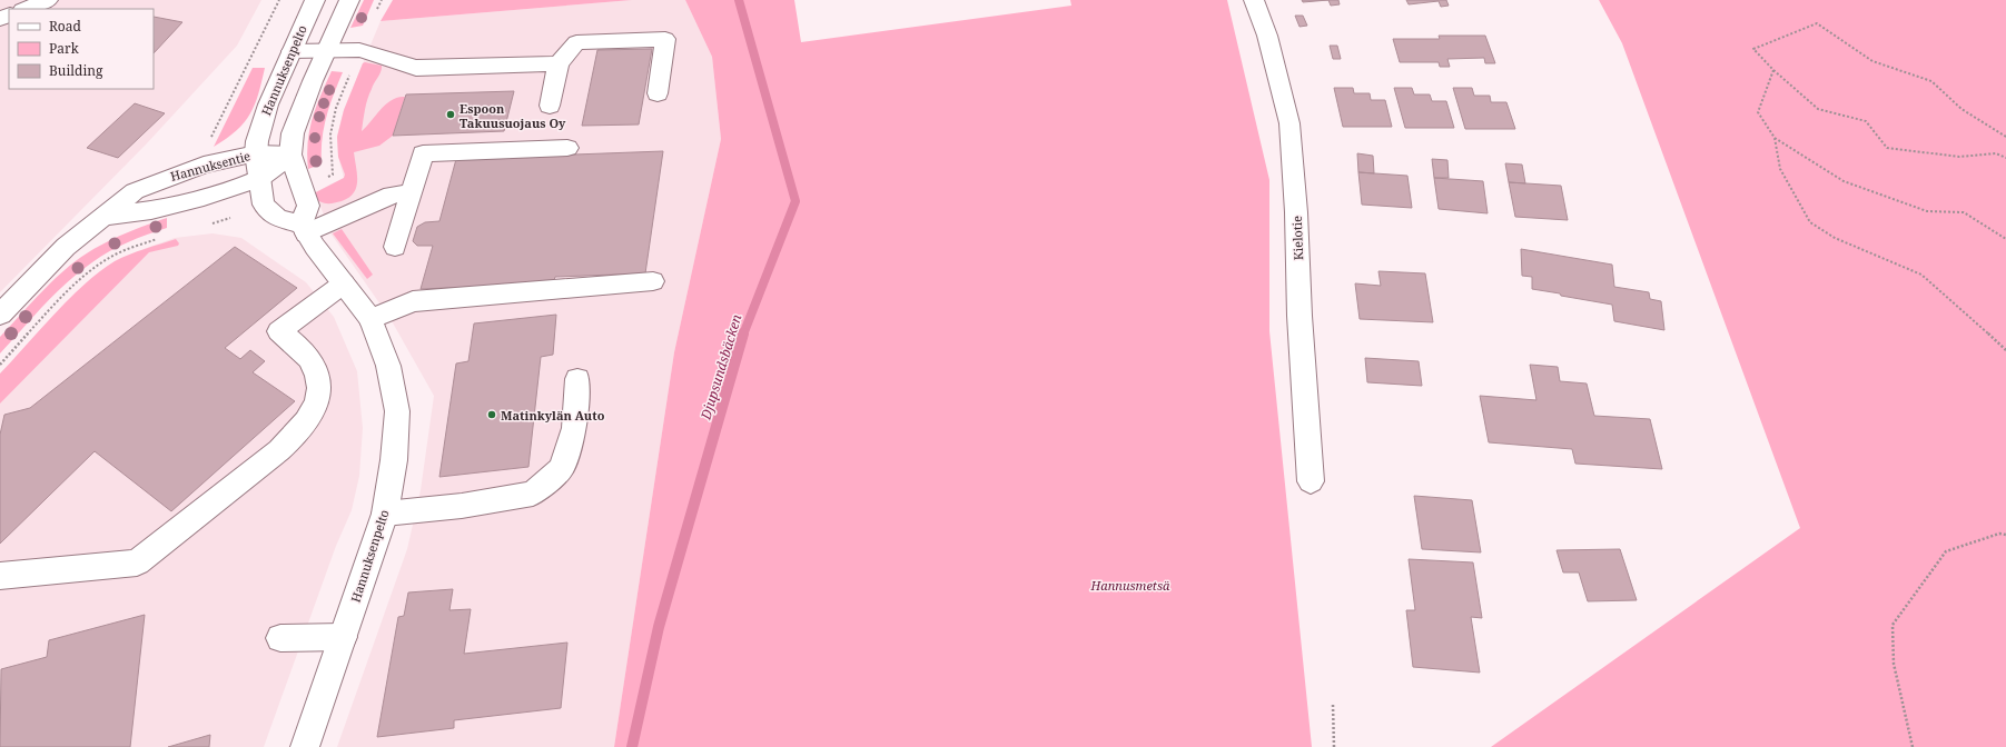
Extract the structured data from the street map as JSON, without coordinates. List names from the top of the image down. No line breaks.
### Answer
{"streets":{"main road":["Hannuksenpelto","Hannuksentie","Kielotie"]},"crossings":[["Hannuksenpelto","Hannuksentie"]],"water":["Djupsundsbäcken"],"parks":["Hannusmetsä"],"places":["Espoon Takuusuojaus Oy","Matinkylän Auto"],"legend":["Road","Park","Building"]}
